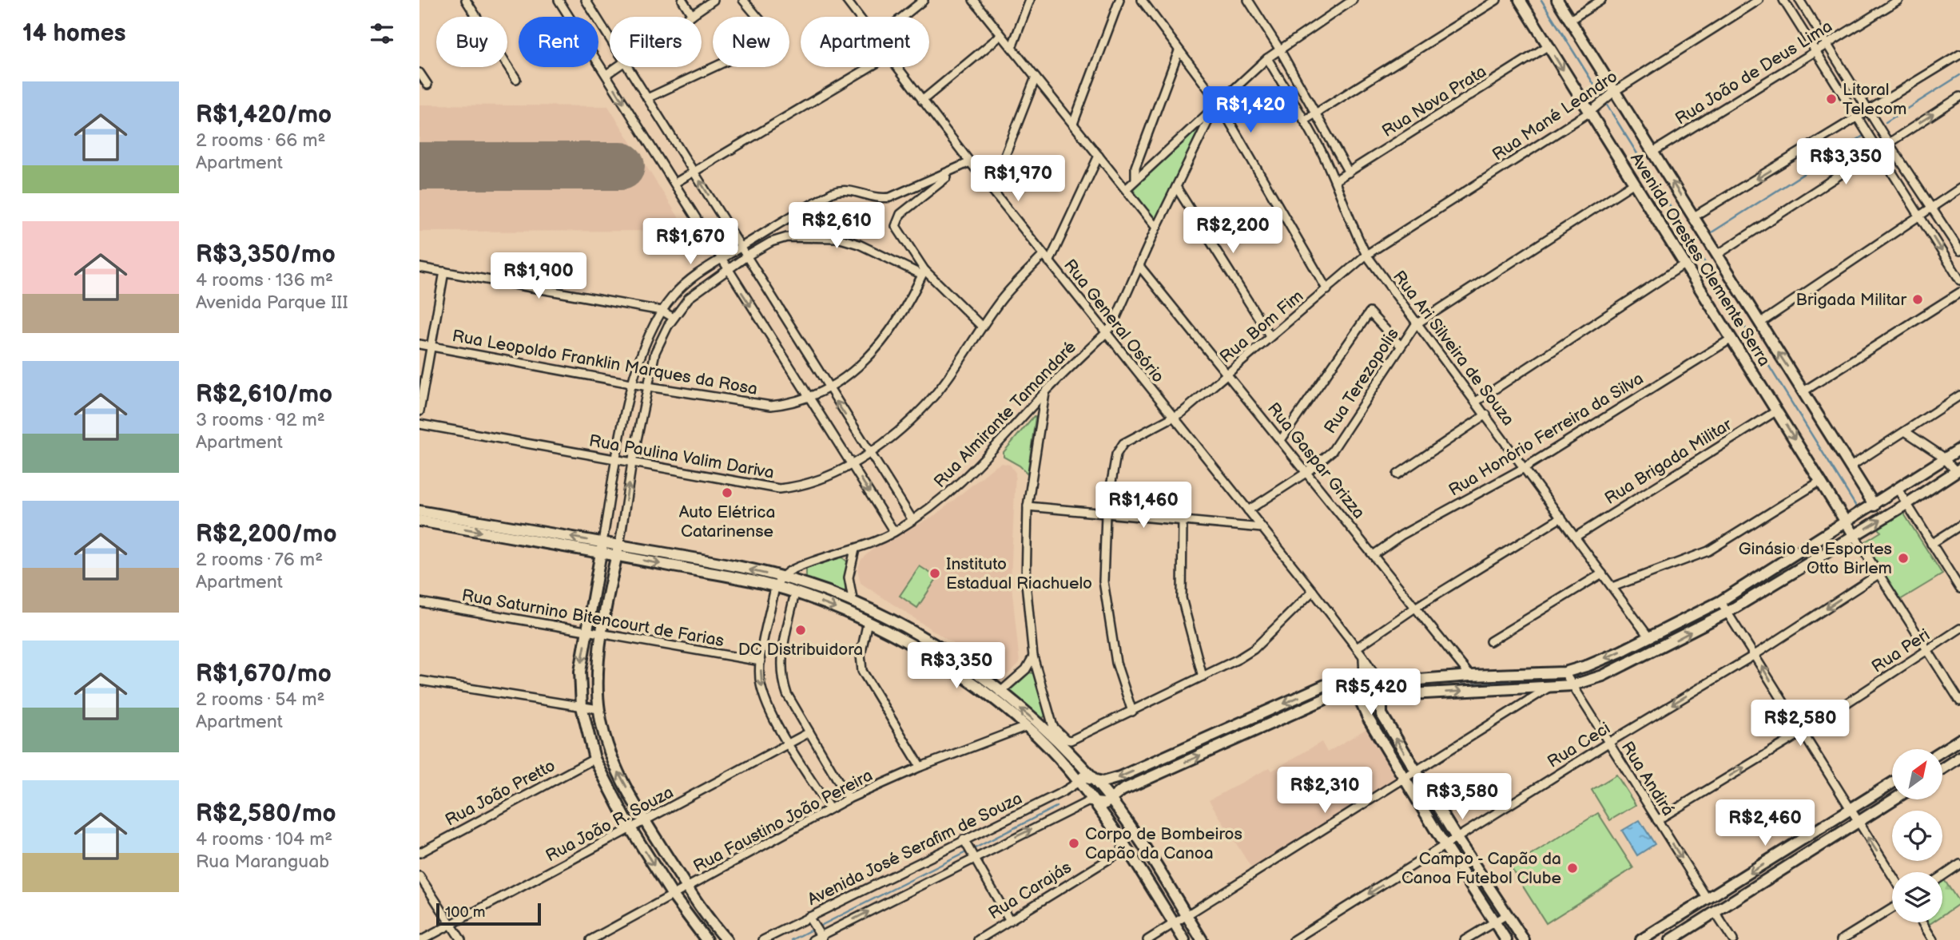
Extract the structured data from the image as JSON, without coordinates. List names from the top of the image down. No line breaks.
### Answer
{"streets":{"main road":["Avenida Orestes Clemente Serra"],"street":["Rua João de Deus Lima","Rua Nova Prata","Rua Mané Leandro","Rua General Osório","Rua Bom Fim","Rua Ari Silveira de Souza","Rua Leopoldo Franklin Marques da Rosa","Rua Terezopolis","Rua Almirante Tamandaré","Rua Honório Ferreira da Silva","Rua Paulina Valim Dariva","Rua Gaspar Grizza","Rua Brigada Militar","Rua Saturnino Bitencourt de Farias","Rua Peri","Rua Ceci","Rua Andirá","Rua João Pretto","Rua Faustino João Pereira","Rua João R. Souza","Avenida José Serafim de Souza","Rua Carajás"]},"crossings":[["Rua João de Deus Lima","Avenida Orestes Clemente Serra"],["Rua Nova Prata","Avenida Orestes Clemente Serra"],["Rua Nova Prata","Rua Ari Silveira de Souza"],["Rua Mané Leandro","Avenida Orestes Clemente Serra"],["Rua Mané Leandro","Rua Bom Fim"],["Rua Mané Leandro","Rua Ari Silveira de Souza"],["Avenida Orestes Clemente Serra","Rua Honório Ferreira da Silva"],["Avenida Orestes Clemente Serra","Rua Brigada Militar"],["Rua General Osório","Rua Bom Fim"],["Rua General Osório","Rua Terezopolis"],["Rua General Osório","Rua Almirante Tamandaré"],["Rua General Osório","Rua Paulina Valim Dariva"],["Rua Bom Fim","Rua Ari Silveira de Souza"],["Rua Bom Fim","Rua Gaspar Grizza"],["Rua Ari Silveira de Souza","Rua Terezopolis"],["Rua Ari Silveira de Souza","Rua Honório Ferreira da Silva"],["Rua Ari Silveira de Souza","Rua Brigada Militar"],["Rua Terezopolis","Rua Gaspar Grizza"],["Rua Almirante Tamandaré","Rua Gaspar Grizza"],["Rua Honório Ferreira da Silva","Rua Gaspar Grizza"],["Rua Peri","Rua Andirá"],["Rua Ceci","Rua Andirá"]],"one_way":["Rua Peri","Rua Ceci"],"places":["Litoral Telecom","Brigada Militar","Auto Elétrica Catarinense","Ginásio de Esportes Otto Birlem","Instituto Estadual Riachuelo","DC Distribuidora","Corpo de Bombeiros Capão da Canoa","Campo - Capão da Canoa Futebol Clube"],"scale_bar":"100 m","north":"top right","page":{"heading":"14 homes","chip":["Buy","Rent","Filters","New","Apartment"],"list":[{"name":"R$1,420/mo","note":"2 rooms · 66 m² · Apartment"},{"name":"R$3,350/mo","note":"4 rooms · 136 m² · Avenida Parque III"},{"name":"R$2,610/mo","note":"3 rooms · 92 m² · Apartment"},{"name":"R$2,200/mo","note":"2 rooms · 76 m² · Apartment"},{"name":"R$1,670/mo","note":"2 rooms · 54 m² · Apartment"},{"name":"R$2,580/mo","note":"4 rooms · 104 m² · Rua Maranguab"}],"price":["R$1,420","R$3,350","R$1,970","R$2,610","R$2,200","R$1,670","R$1,900","R$1,460","R$3,350","R$5,420","R$2,580","R$2,310","R$3,580","R$2,460"],"scale":"100 m"}}
